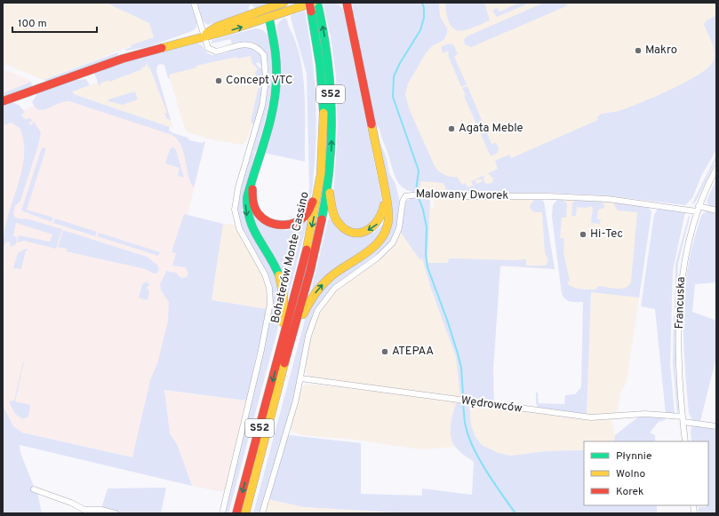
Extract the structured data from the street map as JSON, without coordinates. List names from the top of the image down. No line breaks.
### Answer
{"streets":{"main road":["S52","Bohaterów Monte Cassino"],"street":["Malowany Dworek","Francuska","Wędrowców"]},"crossings":[["Malowany Dworek","Francuska"],["Malowany Dworek","Wędrowców"],["Francuska","Wędrowców"]],"places":["Makro","Concept VTC","Agata Meble","Hi-Tec","ATEPAA"],"legend":["Płynnie","Wolno","Korek"],"scale_bar":"100 m"}
